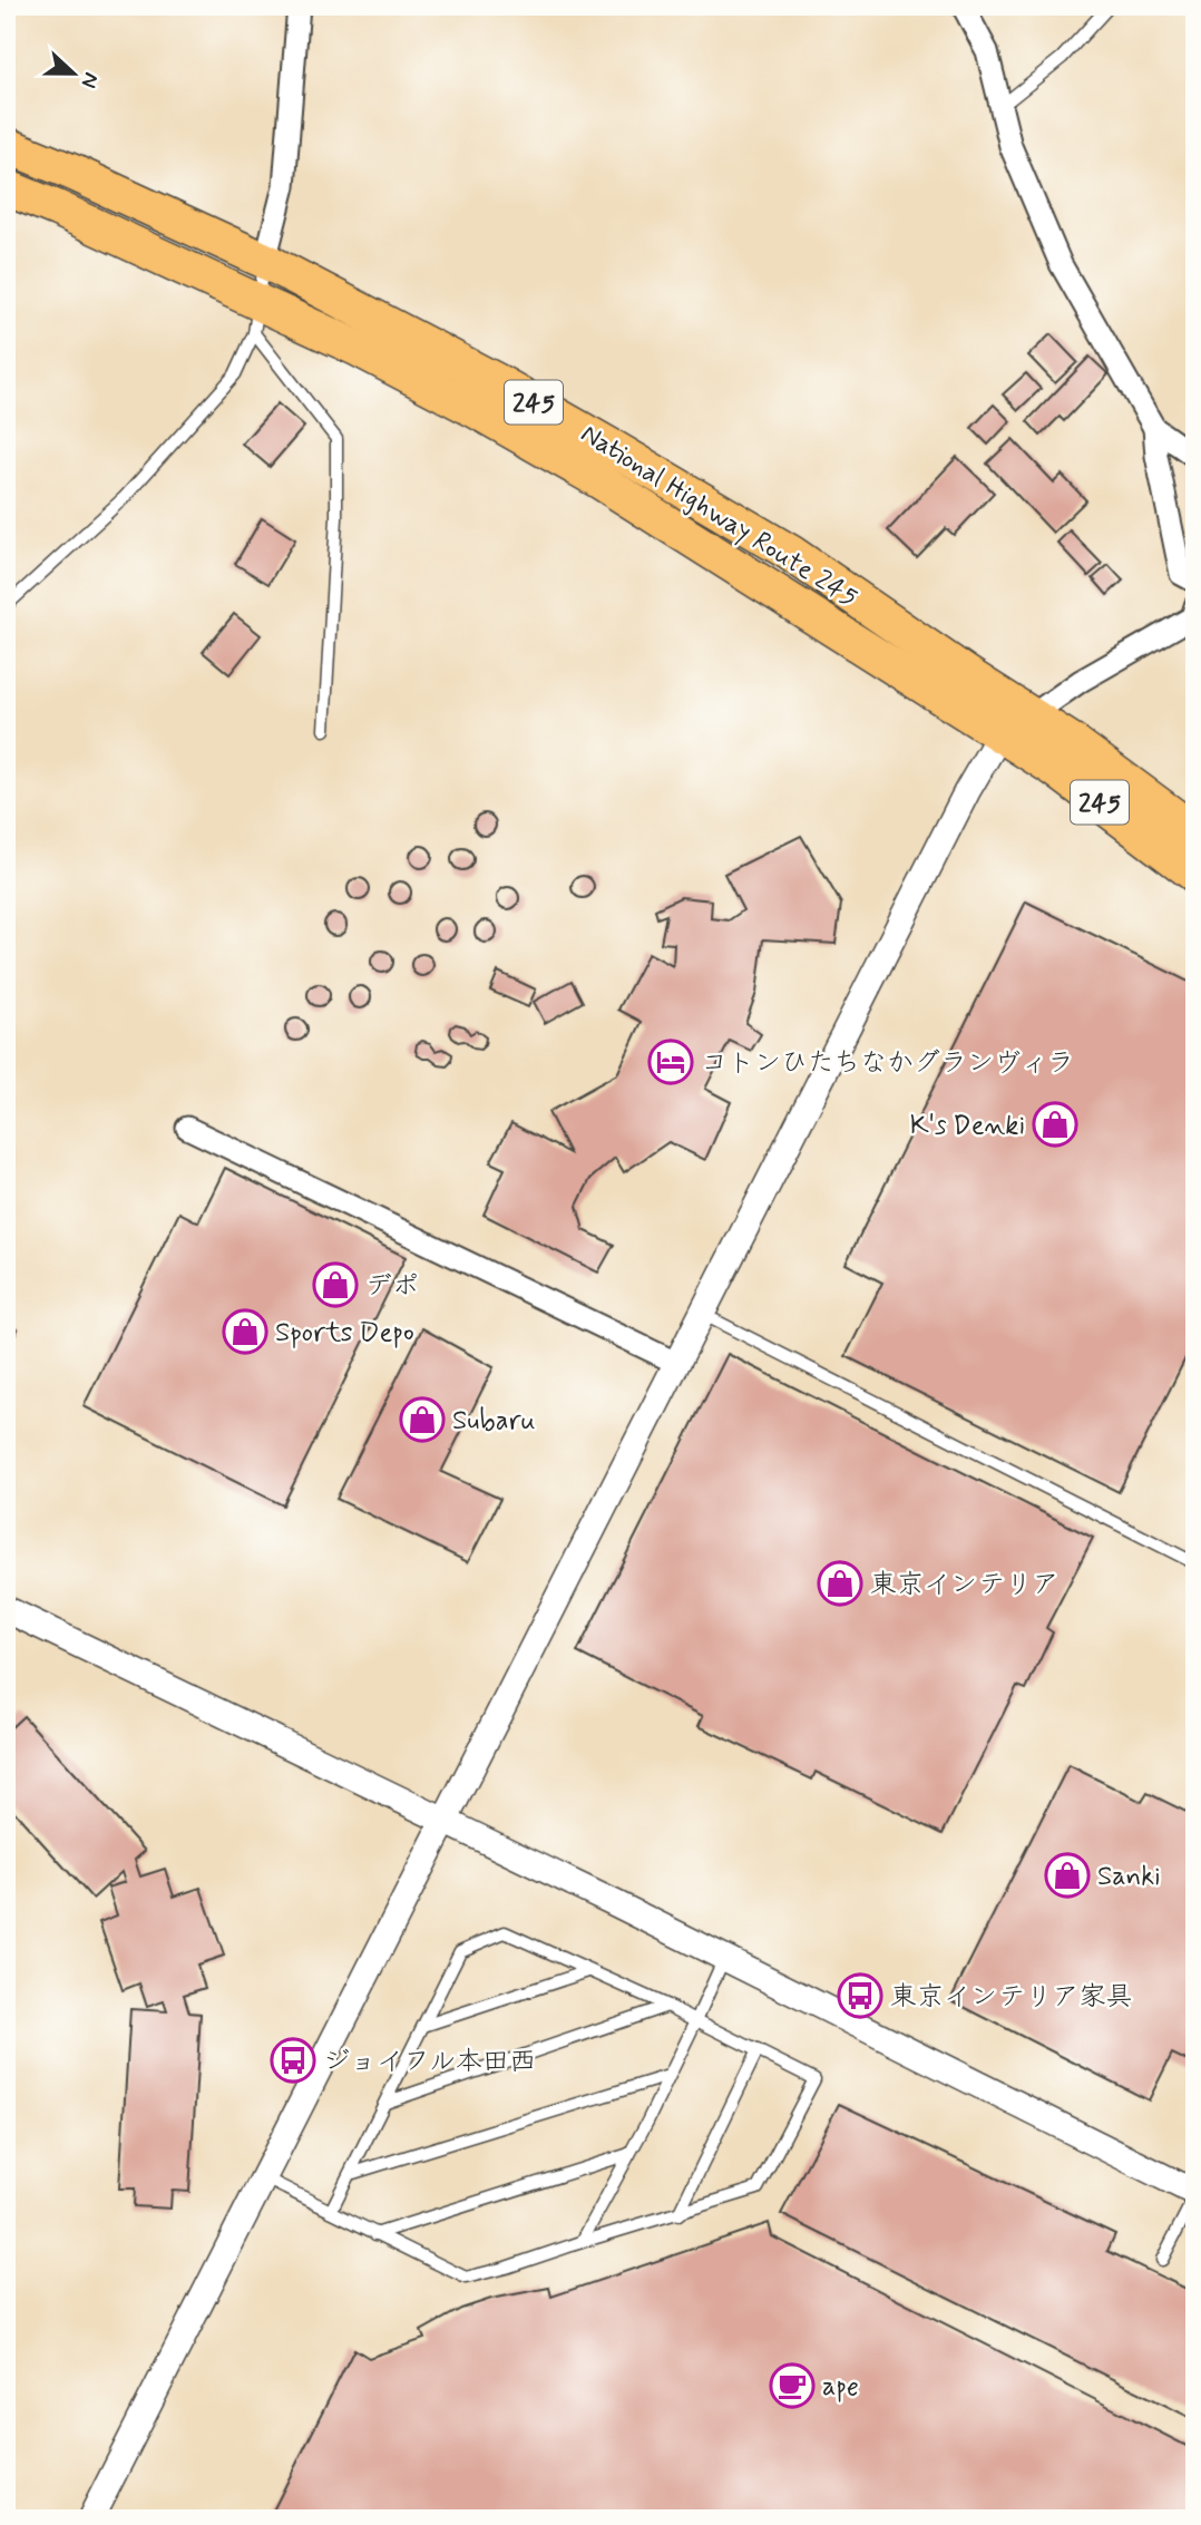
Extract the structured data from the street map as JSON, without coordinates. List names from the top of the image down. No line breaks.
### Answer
{"streets":{"highway":["245","National Highway Route 245"]},"places":{"hotel":["コトンひたちなかグランヴィラ"],"shop":["K's Denki","デポ","Sports Depo","Subaru","東京インテリア","Sanki"],"bus stop":["東京インテリア家具","ジョイフル本田西"],"cafe":["ape"]},"north":"right"}
